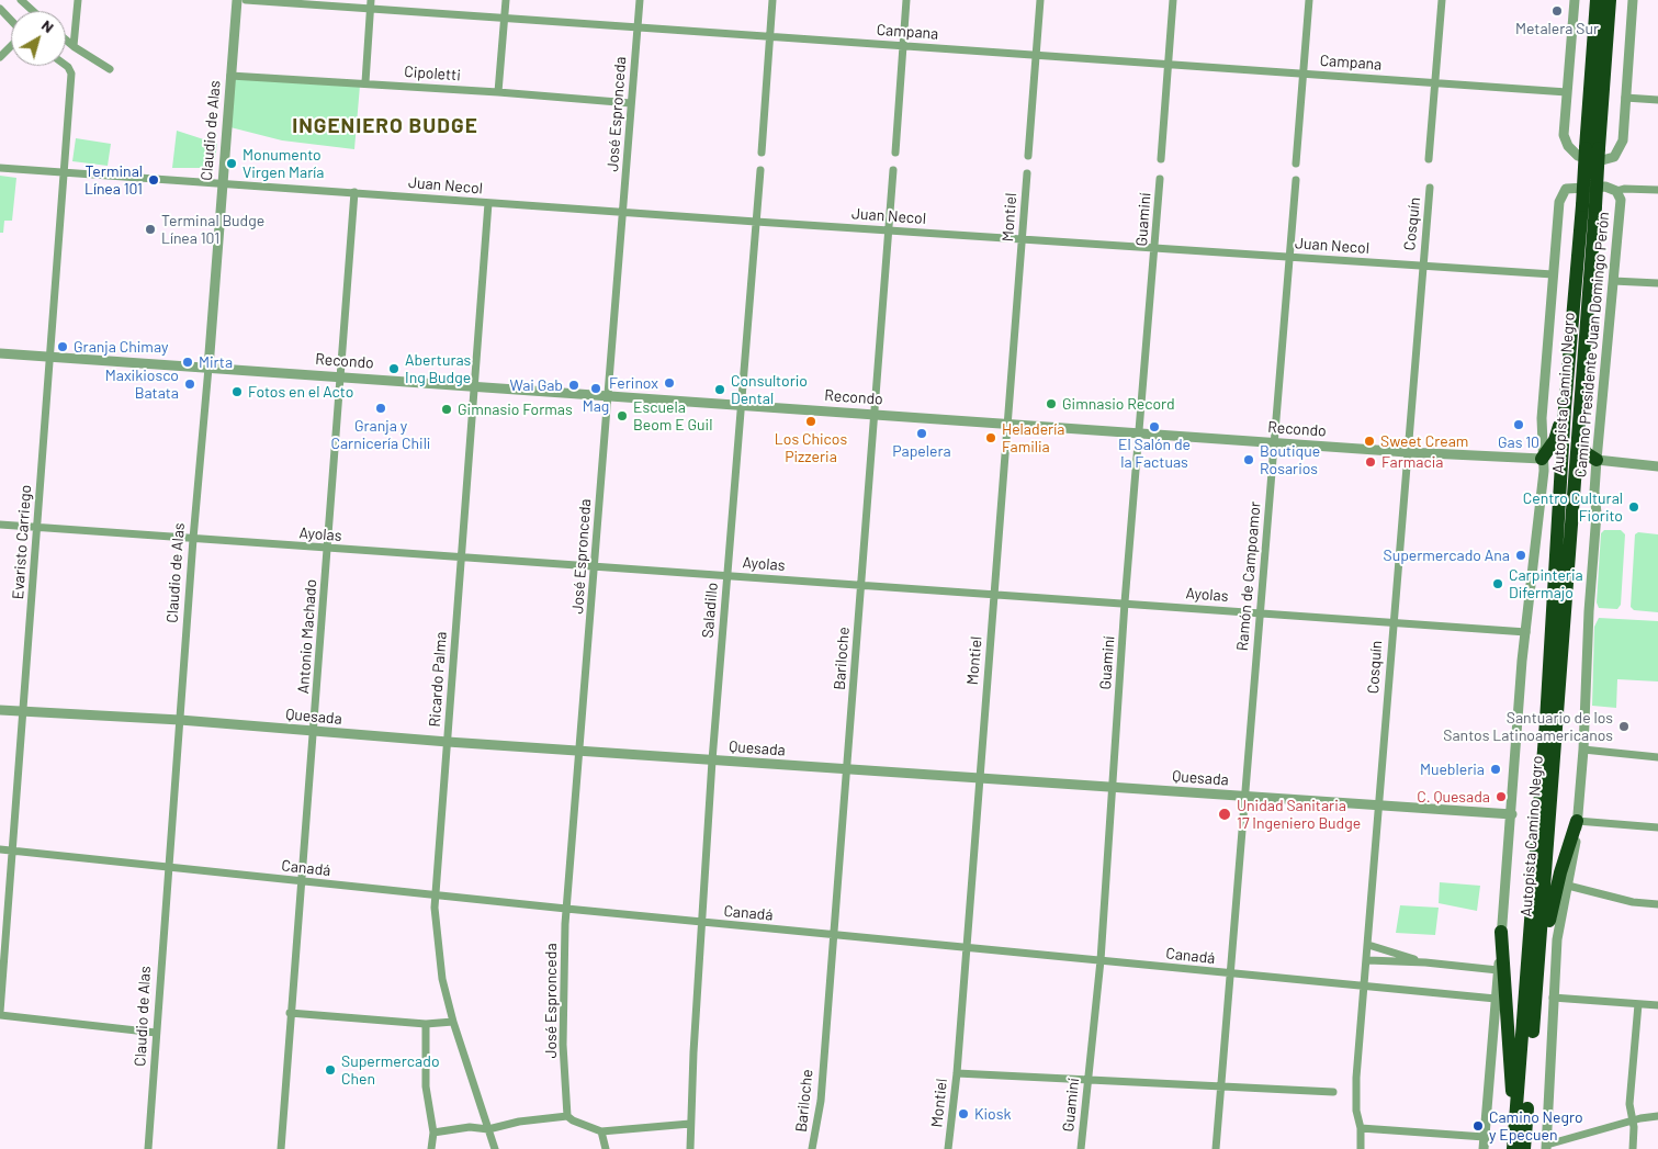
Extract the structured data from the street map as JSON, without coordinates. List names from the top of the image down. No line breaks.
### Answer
{"streets":{"highway":["Autopista Camino Negro"],"street":["Campana","Cipoletti","José Espronceda","Claudio de Alas","Juan Necol","Montiel","Guaminí","Cosquín","Camino Presidente Juan Domingo Perón","Recondo","Ayolas","Evaristo Carriego","Ramón de Campoamor","Saladillo","Antonio Machado","Bariloche","Ricardo Palma","Quesada","Canadá"]},"crossings":[["Campana","José Espronceda"],["Cipoletti","José Espronceda"],["Cipoletti","Claudio de Alas"],["José Espronceda","Juan Necol"],["José Espronceda","Recondo"],["José Espronceda","Ayolas"],["José Espronceda","Quesada"],["José Espronceda","Canadá"],["Claudio de Alas","Juan Necol"],["Claudio de Alas","Recondo"],["Claudio de Alas","Ayolas"],["Claudio de Alas","Quesada"],["Claudio de Alas","Canadá"],["Juan Necol","Montiel"],["Juan Necol","Guaminí"],["Juan Necol","Cosquín"],["Juan Necol","Camino Presidente Juan Domingo Perón"],["Juan Necol","Evaristo Carriego"],["Juan Necol","Ramón de Campoamor"],["Juan Necol","Saladillo"],["Juan Necol","Antonio Machado"],["Juan Necol","Bariloche"],["Juan Necol","Ricardo Palma"],["Montiel","Recondo"],["Montiel","Ayolas"],["Montiel","Quesada"],["Montiel","Canadá"],["Guaminí","Recondo"],["Guaminí","Ayolas"],["Guaminí","Quesada"],["Guaminí","Canadá"],["Cosquín","Recondo"],["Cosquín","Ayolas"],["Cosquín","Quesada"],["Cosquín","Canadá"],["Camino Presidente Juan Domingo Perón","Recondo"],["Camino Presidente Juan Domingo Perón","Ayolas"],["Camino Presidente Juan Domingo Perón","Quesada"],["Camino Presidente Juan Domingo Perón","Canadá"],["Recondo","Evaristo Carriego"],["Recondo","Ramón de Campoamor"],["Recondo","Saladillo"],["Recondo","Antonio Machado"],["Recondo","Bariloche"],["Recondo","Ricardo Palma"],["Ayolas","Evaristo Carriego"],["Ayolas","Ramón de Campoamor"],["Ayolas","Saladillo"],["Ayolas","Antonio Machado"],["Ayolas","Bariloche"],["Ayolas","Ricardo Palma"],["Evaristo Carriego","Quesada"],["Evaristo Carriego","Canadá"],["Ramón de Campoamor","Quesada"],["Ramón de Campoamor","Canadá"],["Saladillo","Quesada"],["Saladillo","Canadá"],["Antonio Machado","Quesada"],["Antonio Machado","Canadá"],["Bariloche","Quesada"],["Bariloche","Canadá"],["Ricardo Palma","Quesada"],["Ricardo Palma","Canadá"]],"districts":["INGENIERO BUDGE"],"places":["Metalera Sur","Monumento Virgen María","Terminal Línea 101","Terminal Budge Línea 101","Granja Chimay","Mirta","Aberturas Ing Budge","Ferinox","Maxikiosco Batata","Wai Gab","Mag","Consultorio Dental","Fotos en el Acto","Gimnasio Record","Granja y Carnicería Chili","Gimnasio Formas","Escuela Beom E Guil","Los Chicos Pizzeria","Gas 10","El Salón de la Factuas","Papelera","Heladería Familia","Sweet Cream","Boutique Rosarios","Farmacia","Centro Cultural Fiorito","Supermercado Ana","Carpinteria Difermajo","Santuario de los Santos Latinoamericanos","Muebleria","C. Quesada","Unidad Sanitaria 17 Ingeniero Budge","Supermercado Chen","Kiosk","Camino Negro y Epecuen"],"north":"top right"}
